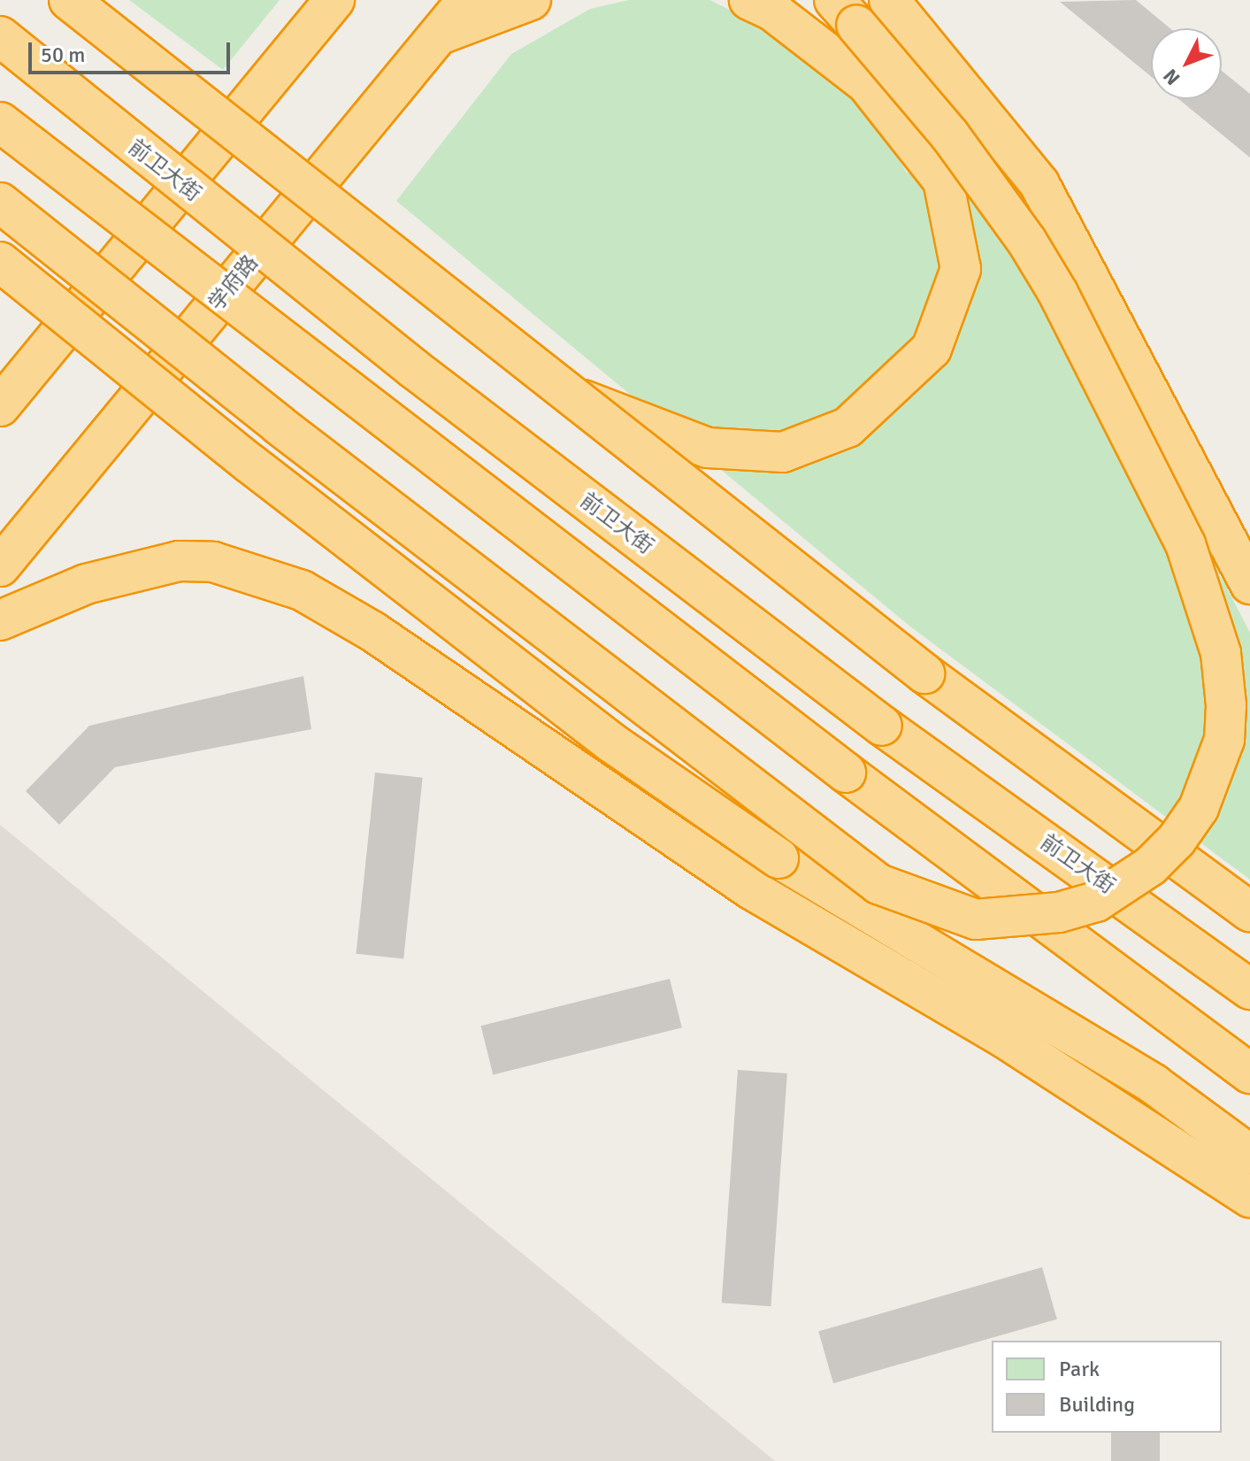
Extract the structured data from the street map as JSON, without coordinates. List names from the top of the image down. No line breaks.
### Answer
{"streets":{"highway":["前卫大街","学府路"]},"legend":["Park","Building"],"scale_bar":"50 m","north":"bottom left"}
